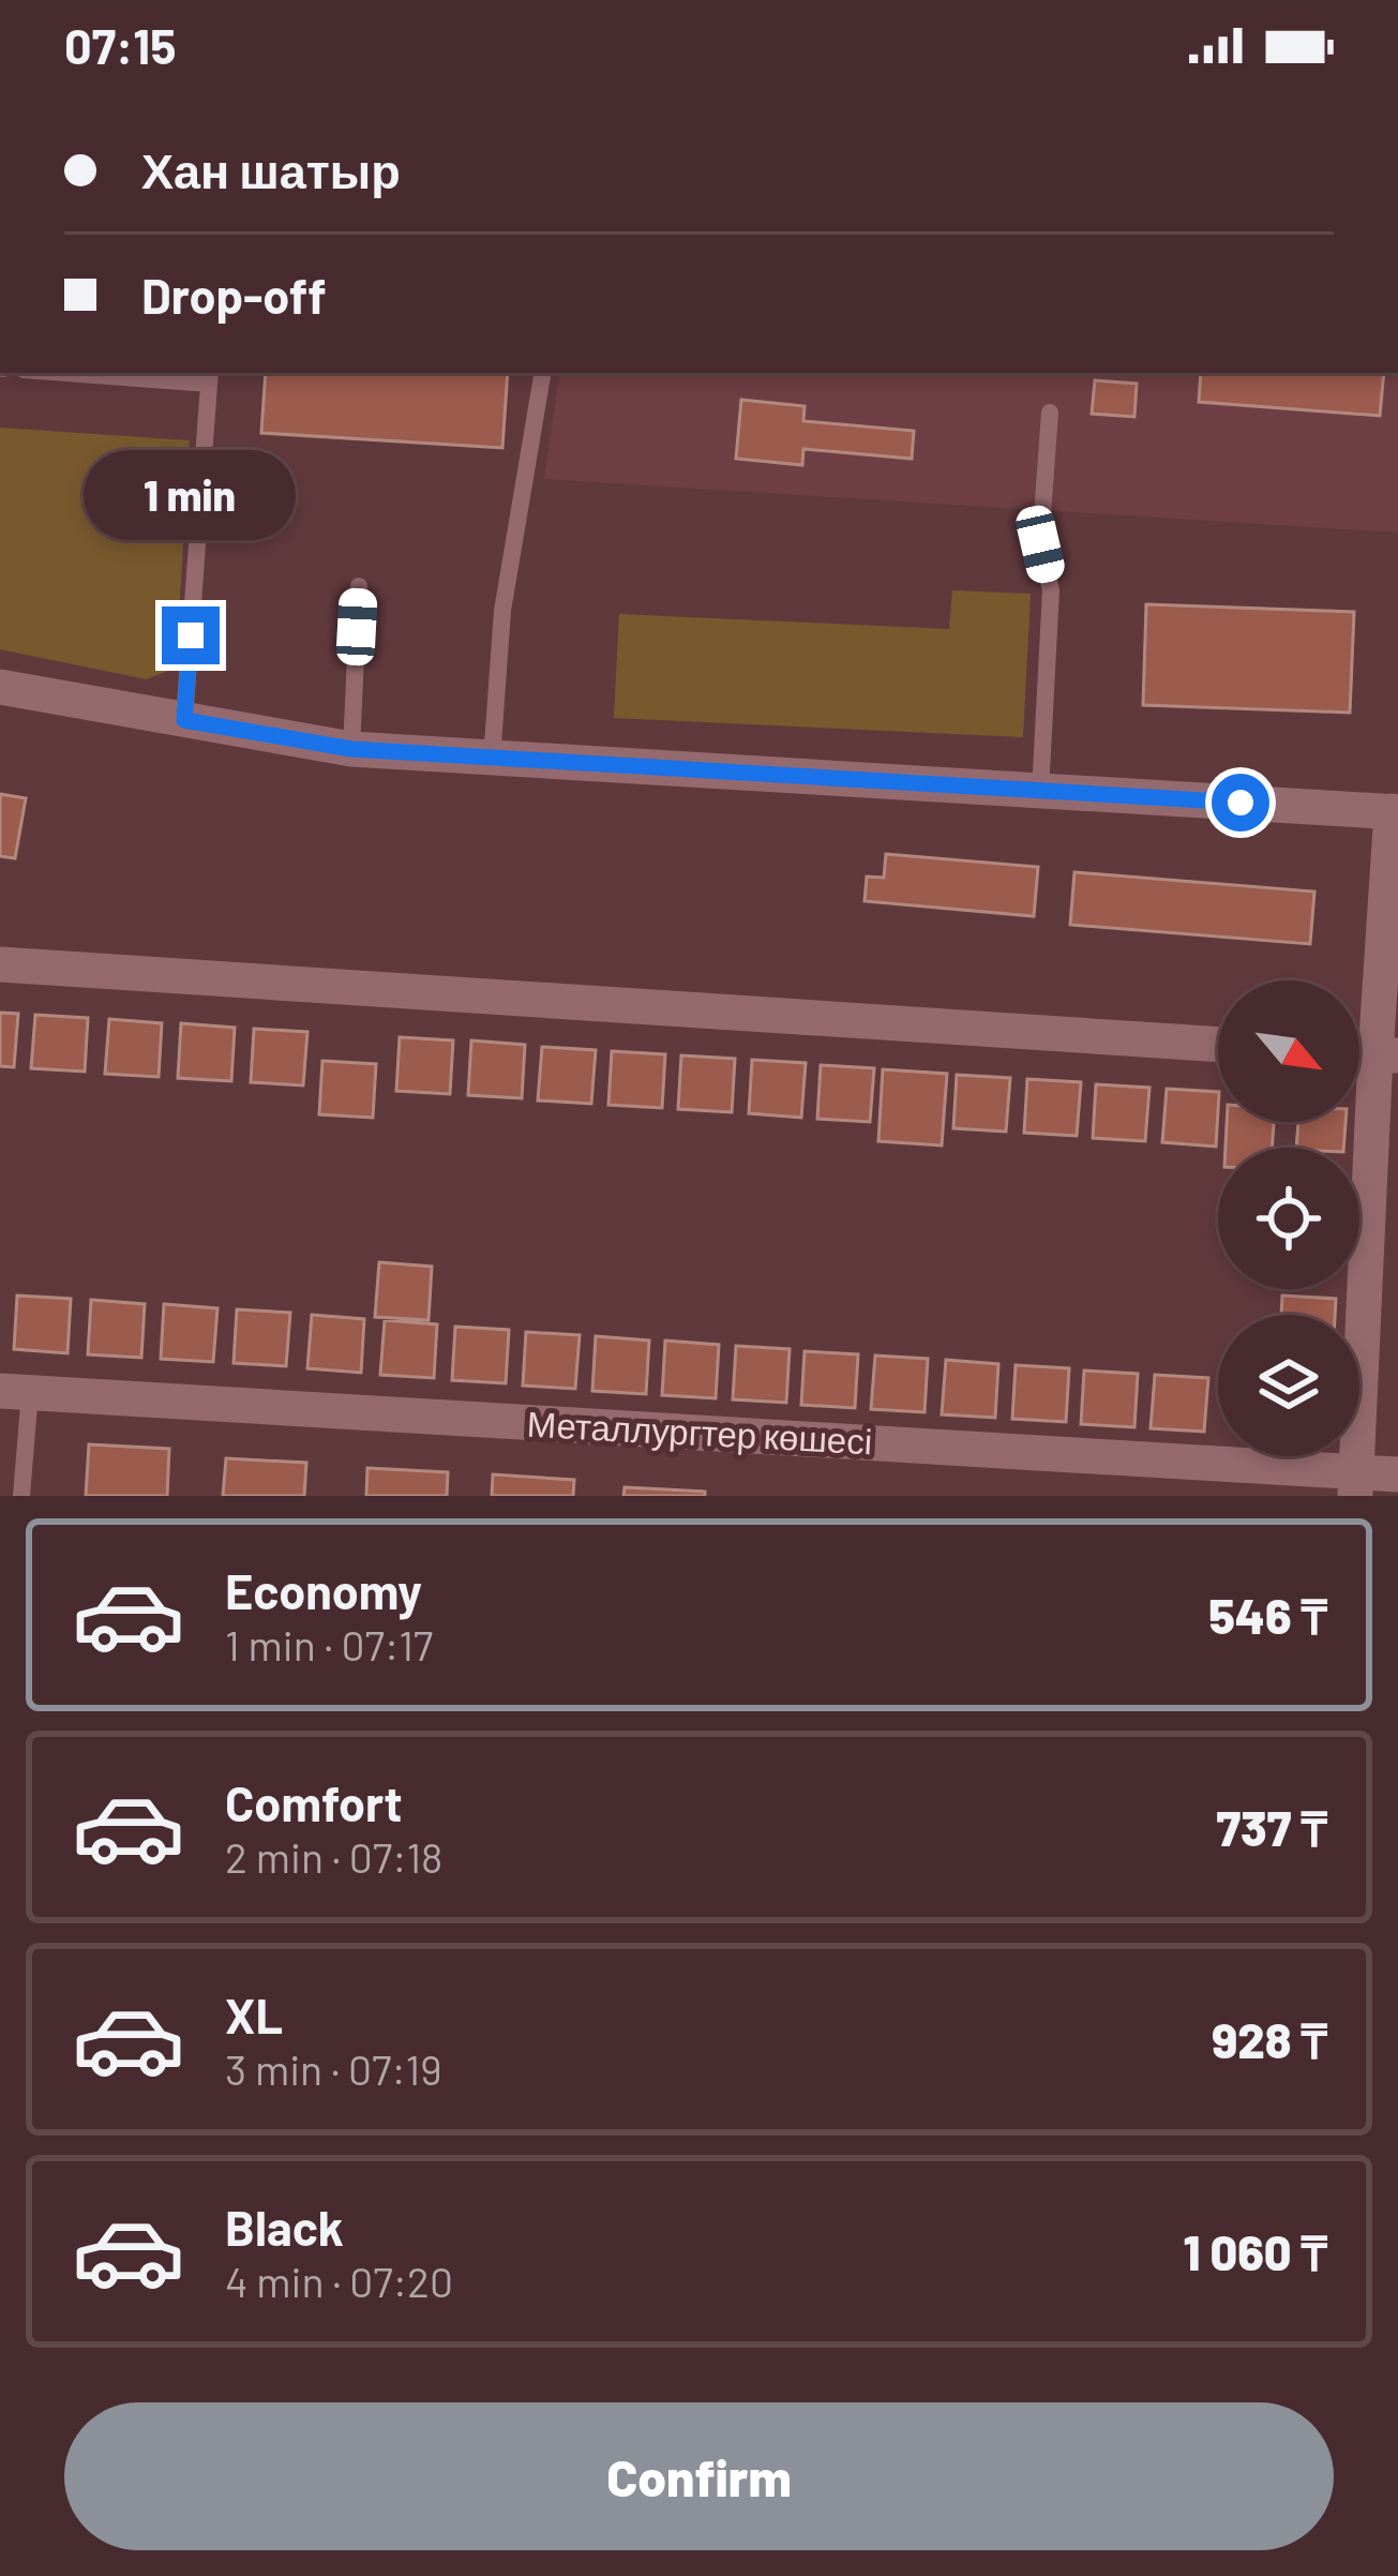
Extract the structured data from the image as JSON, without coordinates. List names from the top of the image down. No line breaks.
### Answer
{"streets":{"street":["Металлургтер көшесі"]},"north":"bottom right","page":{"status":"07:15","banner":["Хан шатыр","Drop-off"],"bubble":"1 min","list":[{"name":"Economy","note":"1 min · 07:17","value":"546 ₸"},{"name":"Comfort","note":"2 min · 07:18","value":"737 ₸"},{"name":"XL","note":"3 min · 07:19","value":"928 ₸"},{"name":"Black","note":"4 min · 07:20","value":"1 060 ₸"}],"buttons":"Confirm"}}
